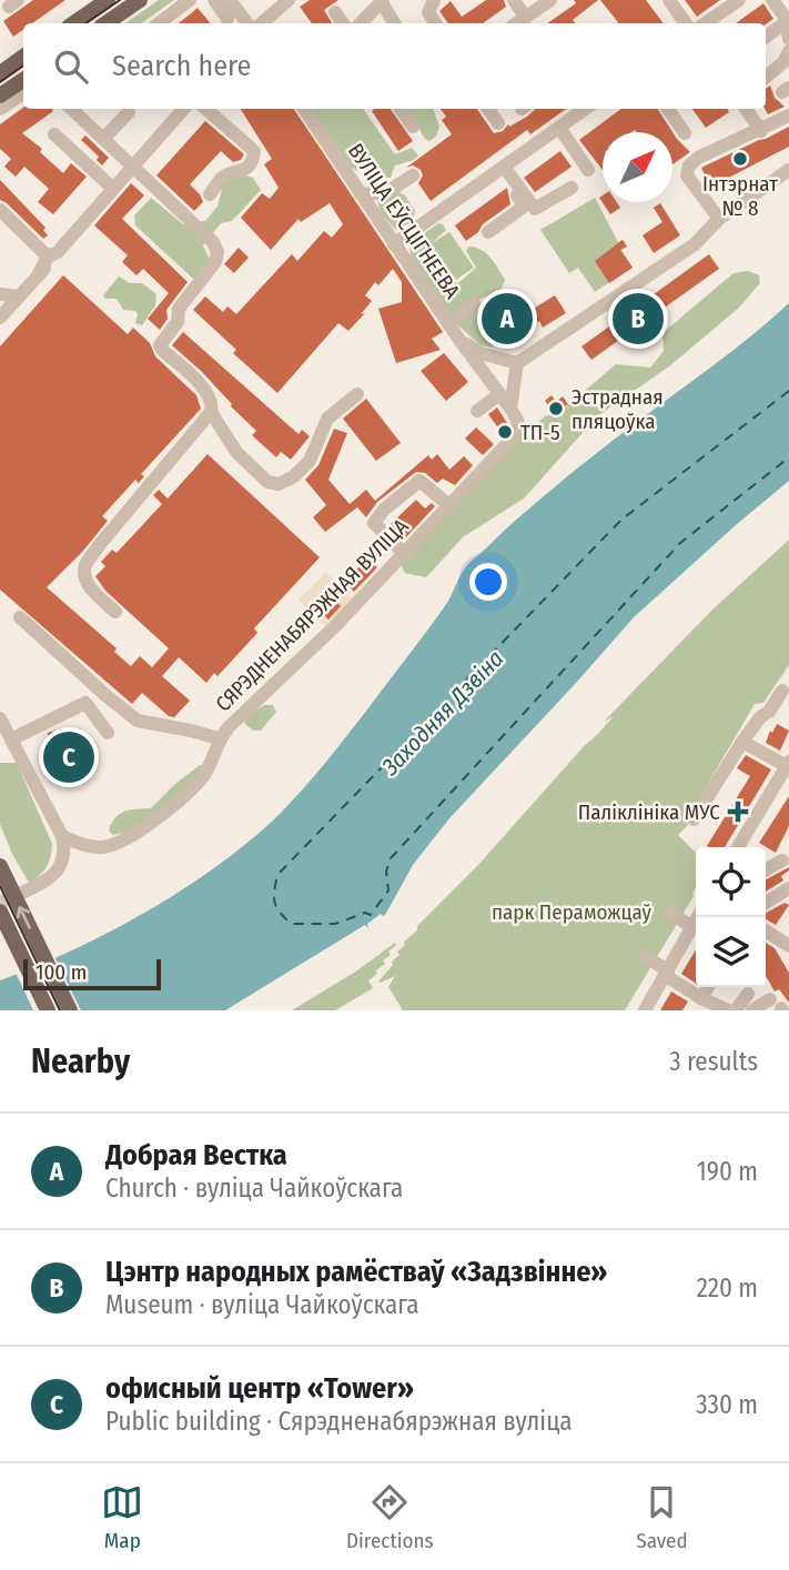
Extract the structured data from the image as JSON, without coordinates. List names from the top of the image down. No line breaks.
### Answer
{"streets":{"street":["ВУЛІЦА ЕЎСЦІГНЕЕВА","СЯРЭДНЕНАБЯРЭЖНАЯ ВУЛІЦА"]},"crossings":[["ВУЛІЦА ЕЎСЦІГНЕЕВА","СЯРЭДНЕНАБЯРЭЖНАЯ ВУЛІЦА"]],"water":["Заходняя Дзвіна"],"parks":["парк Пераможцаў"],"places":{"other":["Інтэрнат № 8","Эстрадная пляцоўка","ТП-5"],"health":["Паліклініка МУС"]},"scale_bar":"100 m","north":"top right","page":{"search":"Search here","pins":["A","B","C"],"scale":"100 m","heading":["Nearby","3 results"],"list":[{"mark":"A","name":"Добрая Вестка","note":"Church · вуліца Чайкоўскага","value":"190 m"},{"mark":"B","name":"Цэнтр народных рамёстваў «Задзвінне»","note":"Museum · вуліца Чайкоўскага","value":"220 m"},{"mark":"C","name":"офисный центр «Tower»","note":"Public building · Сярэдненабярэжная вуліца","value":"330 m"}],"nav":["Map","Directions","Saved"]}}
